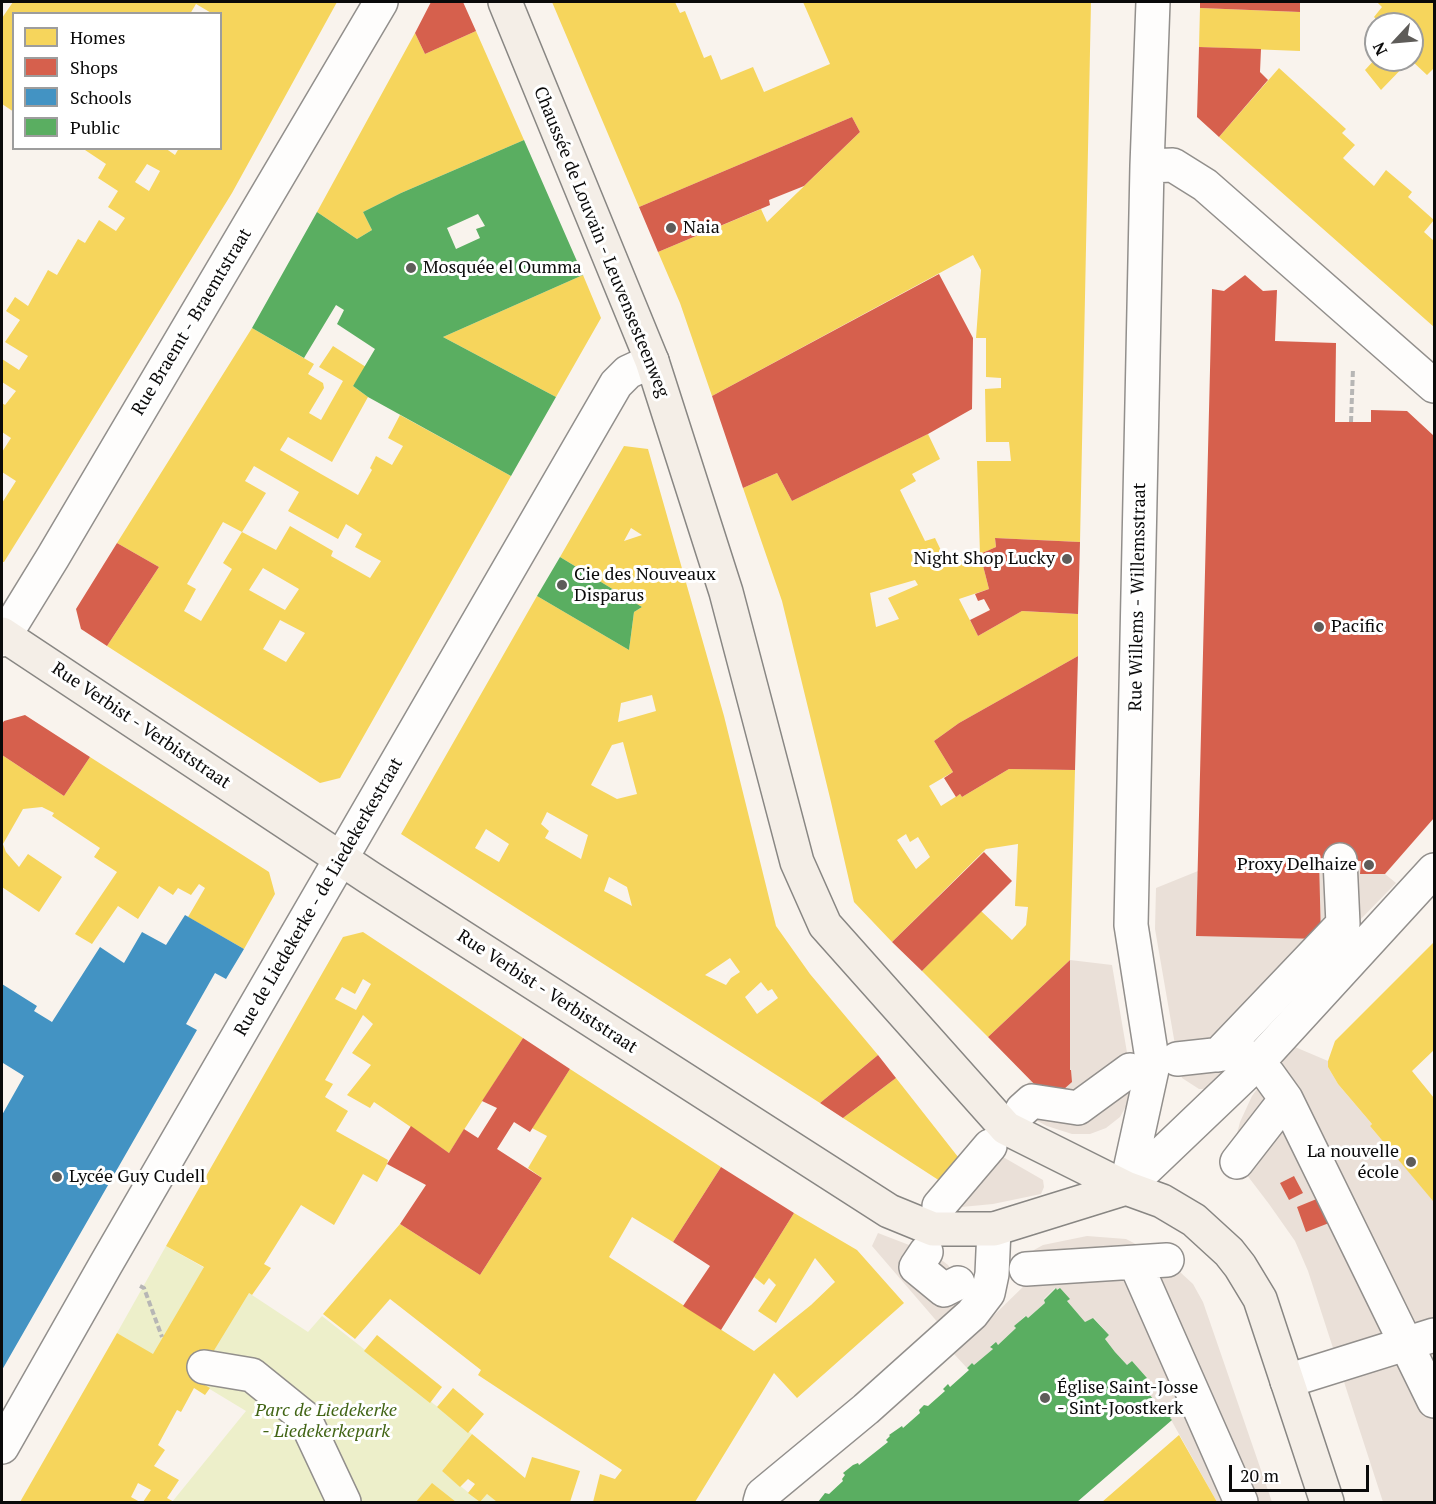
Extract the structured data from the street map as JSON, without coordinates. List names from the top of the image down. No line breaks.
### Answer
{"streets":{"main road":["Chaussée de Louvain - Leuvensesteenweg","Rue Verbist - Verbiststraat"],"street":["Rue Braemt - Braemtstraat","Rue Willems - Willemsstraat","Rue de Liedekerke - de Liedekerkestraat"]},"crossings":[["Chaussée de Louvain - Leuvensesteenweg","Rue Willems - Willemsstraat"],["Chaussée de Louvain - Leuvensesteenweg","Rue Verbist - Verbiststraat"],["Chaussée de Louvain - Leuvensesteenweg","Rue de Liedekerke - de Liedekerkestraat"],["Rue Braemt - Braemtstraat","Rue Verbist - Verbiststraat"],["Rue Willems - Willemsstraat","Rue Verbist - Verbiststraat"],["Rue Verbist - Verbiststraat","Rue de Liedekerke - de Liedekerkestraat"]],"parks":["Parc de Liedekerke - Liedekerkepark"],"places":["Naia","Mosquée el Oumma","Night Shop Lucky","Cie des Nouveaux Disparus","Pacific","Proxy Delhaize","La nouvelle école","Lycée Guy Cudell","Église Saint-Josse - Sint-Joostkerk"],"legend":["Homes","Shops","Schools","Public"],"scale_bar":"20 m","north":"bottom left"}
